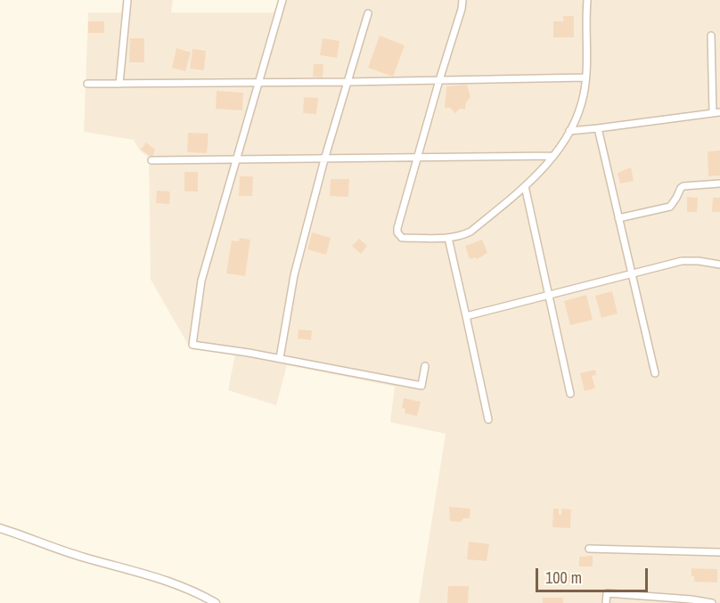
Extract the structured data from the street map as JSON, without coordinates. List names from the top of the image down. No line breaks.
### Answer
{"scale_bar":"100 m"}
